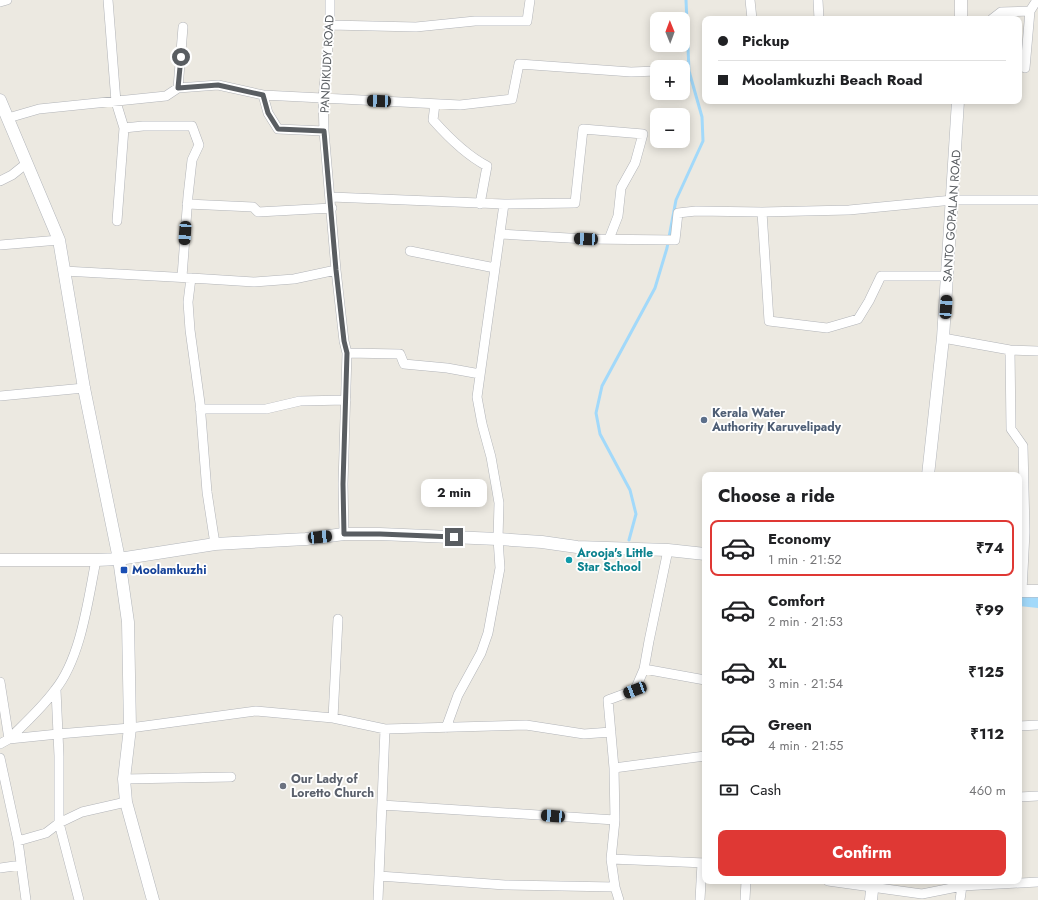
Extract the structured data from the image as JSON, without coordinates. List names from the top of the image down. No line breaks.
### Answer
{"streets":{"street":["PANDIKUDY ROAD","SANTO GOPALAN ROAD"]},"places":{"other":["Kerala Water Authority Karuvelipady","Arooja's Little Star School","Our Lady of Loretto Church"],"transit":["Moolamkuzhi"]},"north":"top","page":{"map_buttons":["+","−"],"banner":["Pickup","Moolamkuzhi Beach Road"],"heading":"Choose a ride","bubble":"2 min","list":[{"name":"Economy","note":"1 min · 21:52","value":"₹74"},{"name":"Comfort","note":"2 min · 21:53","value":"₹99"},{"name":"XL","note":"3 min · 21:54","value":"₹125"},{"name":"Green","note":"4 min · 21:55","value":"₹112"}],"pay":["Cash","460 m"],"buttons":"Confirm"}}
